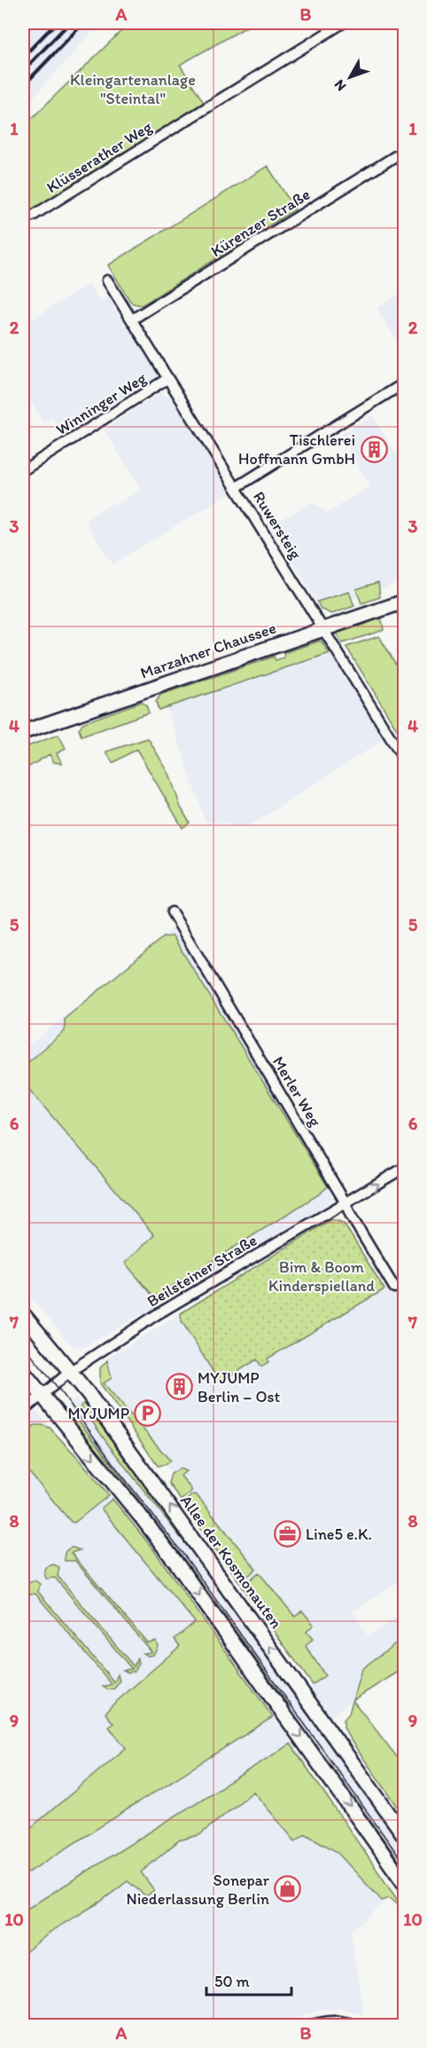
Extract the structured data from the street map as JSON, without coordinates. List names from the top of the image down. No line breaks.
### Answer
{"streets":{"main road":["Marzahner Chaussee","Allee der Kosmonauten"],"street":["Klüsserather Weg","Kürenzer Straße","Winninger Weg","Ruwersteig","Merler Weg","Beilsteiner Straße"]},"crossings":[["Kürenzer Straße","Ruwersteig"],["Winninger Weg","Ruwersteig"],["Ruwersteig","Marzahner Chaussee"],["Merler Weg","Beilsteiner Straße"],["Beilsteiner Straße","Allee der Kosmonauten"]],"parks":["Kleingartenanlage \"Steintal\"","Bim & Boom Kinderspielland"],"places":{"building":["Tischlerei Hoffmann GmbH","MYJUMP Berlin – Ost"],"parking":["MYJUMP"],"office":["Line5 e.K."],"shop":["Sonepar Niederlassung Berlin"]},"scale_bar":"50 m","north":"bottom left","grid":{"columns":["A","B"],"rows":["1","2","3","4","5","6","7","8","9","10"]}}
